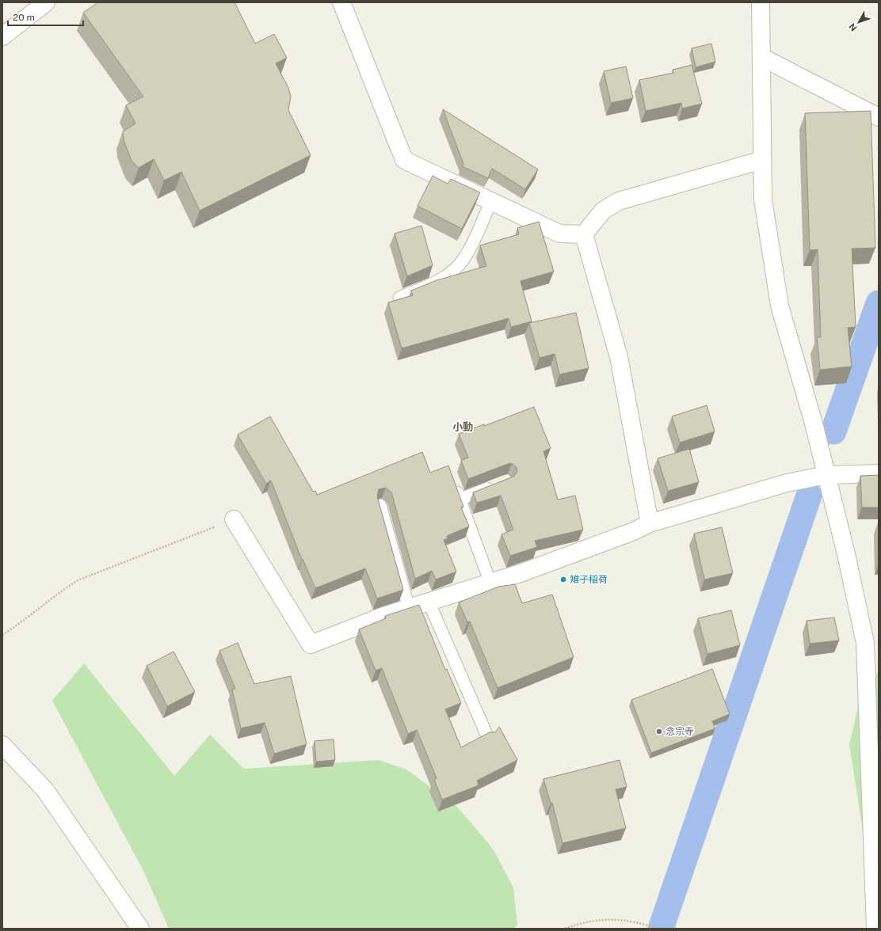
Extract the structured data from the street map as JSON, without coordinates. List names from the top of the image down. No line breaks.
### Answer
{"districts":["小動"],"places":["雉子稲荷","念宗寺"],"scale_bar":"20 m","north":"bottom left"}
